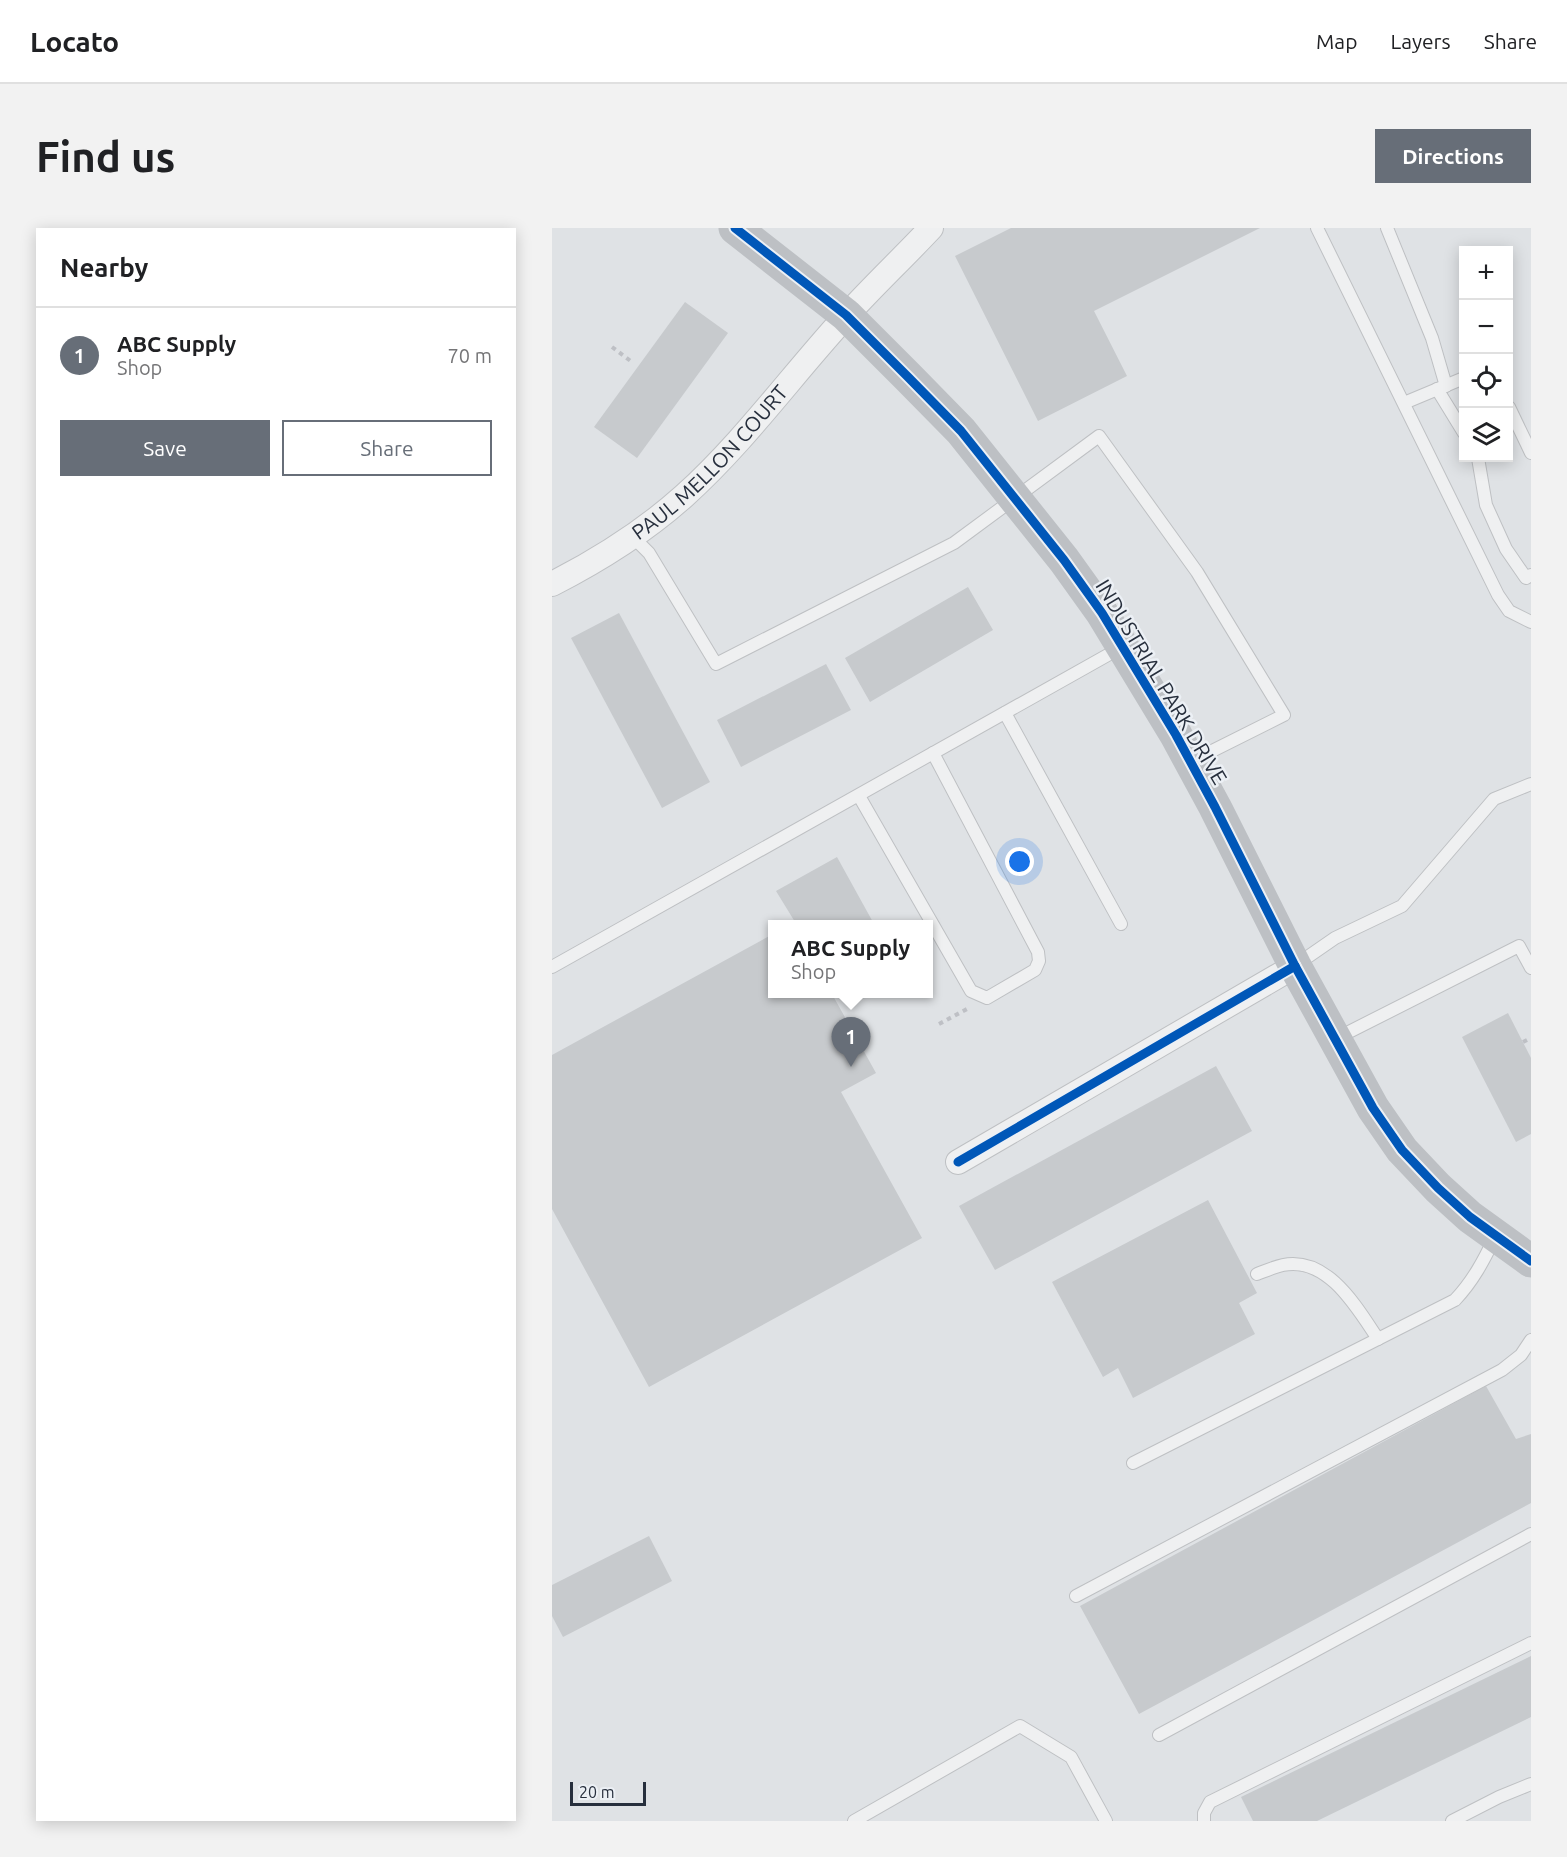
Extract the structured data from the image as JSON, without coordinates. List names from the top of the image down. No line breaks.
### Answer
{"streets":{"street":["PAUL MELLON COURT","INDUSTRIAL PARK DRIVE"]},"crossings":[["PAUL MELLON COURT","INDUSTRIAL PARK DRIVE"]],"scale_bar":"20 m","page":{"header":"Locato","nav":["Map","Layers","Share"],"buttons":["Directions",["Save","Share"]],"title":"Find us","heading":"Nearby","map_buttons":["+","−"],"list":[{"mark":"1","name":"ABC Supply","note":"Shop","value":"70 m"}],"popup":["ABC Supply","Shop"],"pins":"1","scale":"20 m"}}
